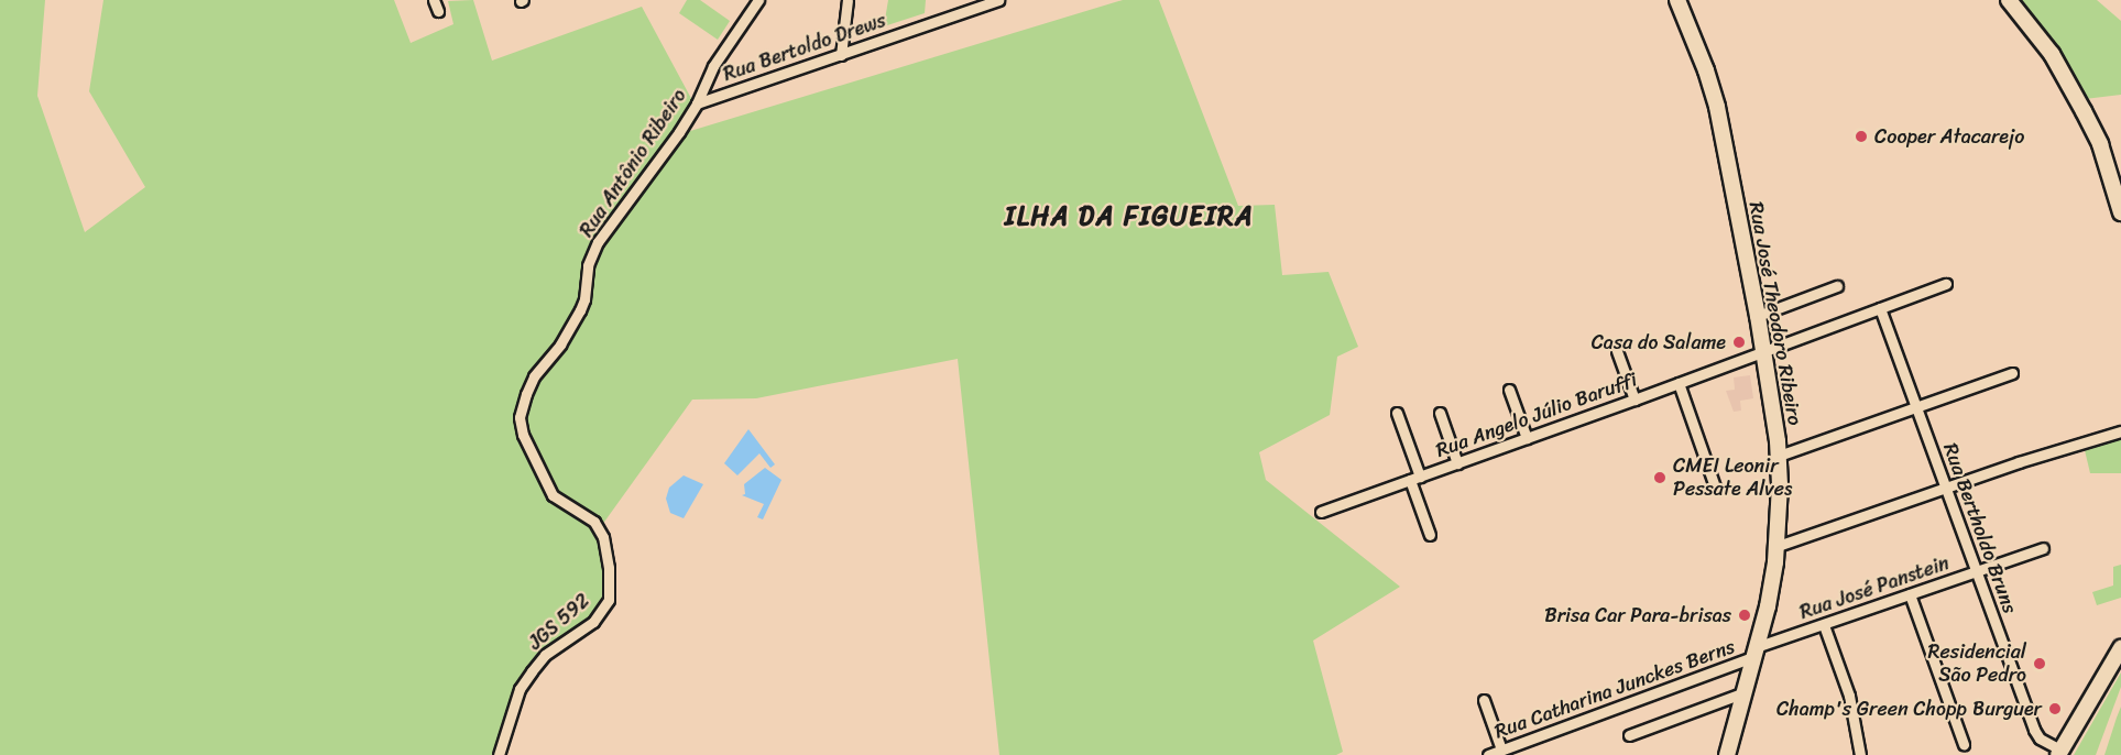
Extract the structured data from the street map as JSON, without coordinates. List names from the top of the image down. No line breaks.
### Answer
{"streets":{"main road":["Rua José Theodoro Ribeiro"],"street":["Rua Bertoldo Drews","Rua Antônio Ribeiro","Rua Angelo Júlio Baruffi","Rua Bertholdo Bruns","Rua José Panstein","JGS 592","Rua Catharina Junckes Berns"]},"crossings":[["Rua Bertoldo Drews","Rua Antônio Ribeiro"],["Rua Antônio Ribeiro","JGS 592"],["Rua José Theodoro Ribeiro","Rua Angelo Júlio Baruffi"],["Rua José Theodoro Ribeiro","Rua José Panstein"],["Rua José Theodoro Ribeiro","Rua Catharina Junckes Berns"],["Rua Angelo Júlio Baruffi","Rua Bertholdo Bruns"],["Rua Bertholdo Bruns","Rua José Panstein"],["Rua José Panstein","Rua Catharina Junckes Berns"]],"districts":["ILHA DA FIGUEIRA"],"places":["Cooper Atacarejo","Casa do Salame","CMEI Leonir Pessate Alves","Brisa Car Para-brisas","Residencial São Pedro","Champ's Green Chopp Burguer"]}
